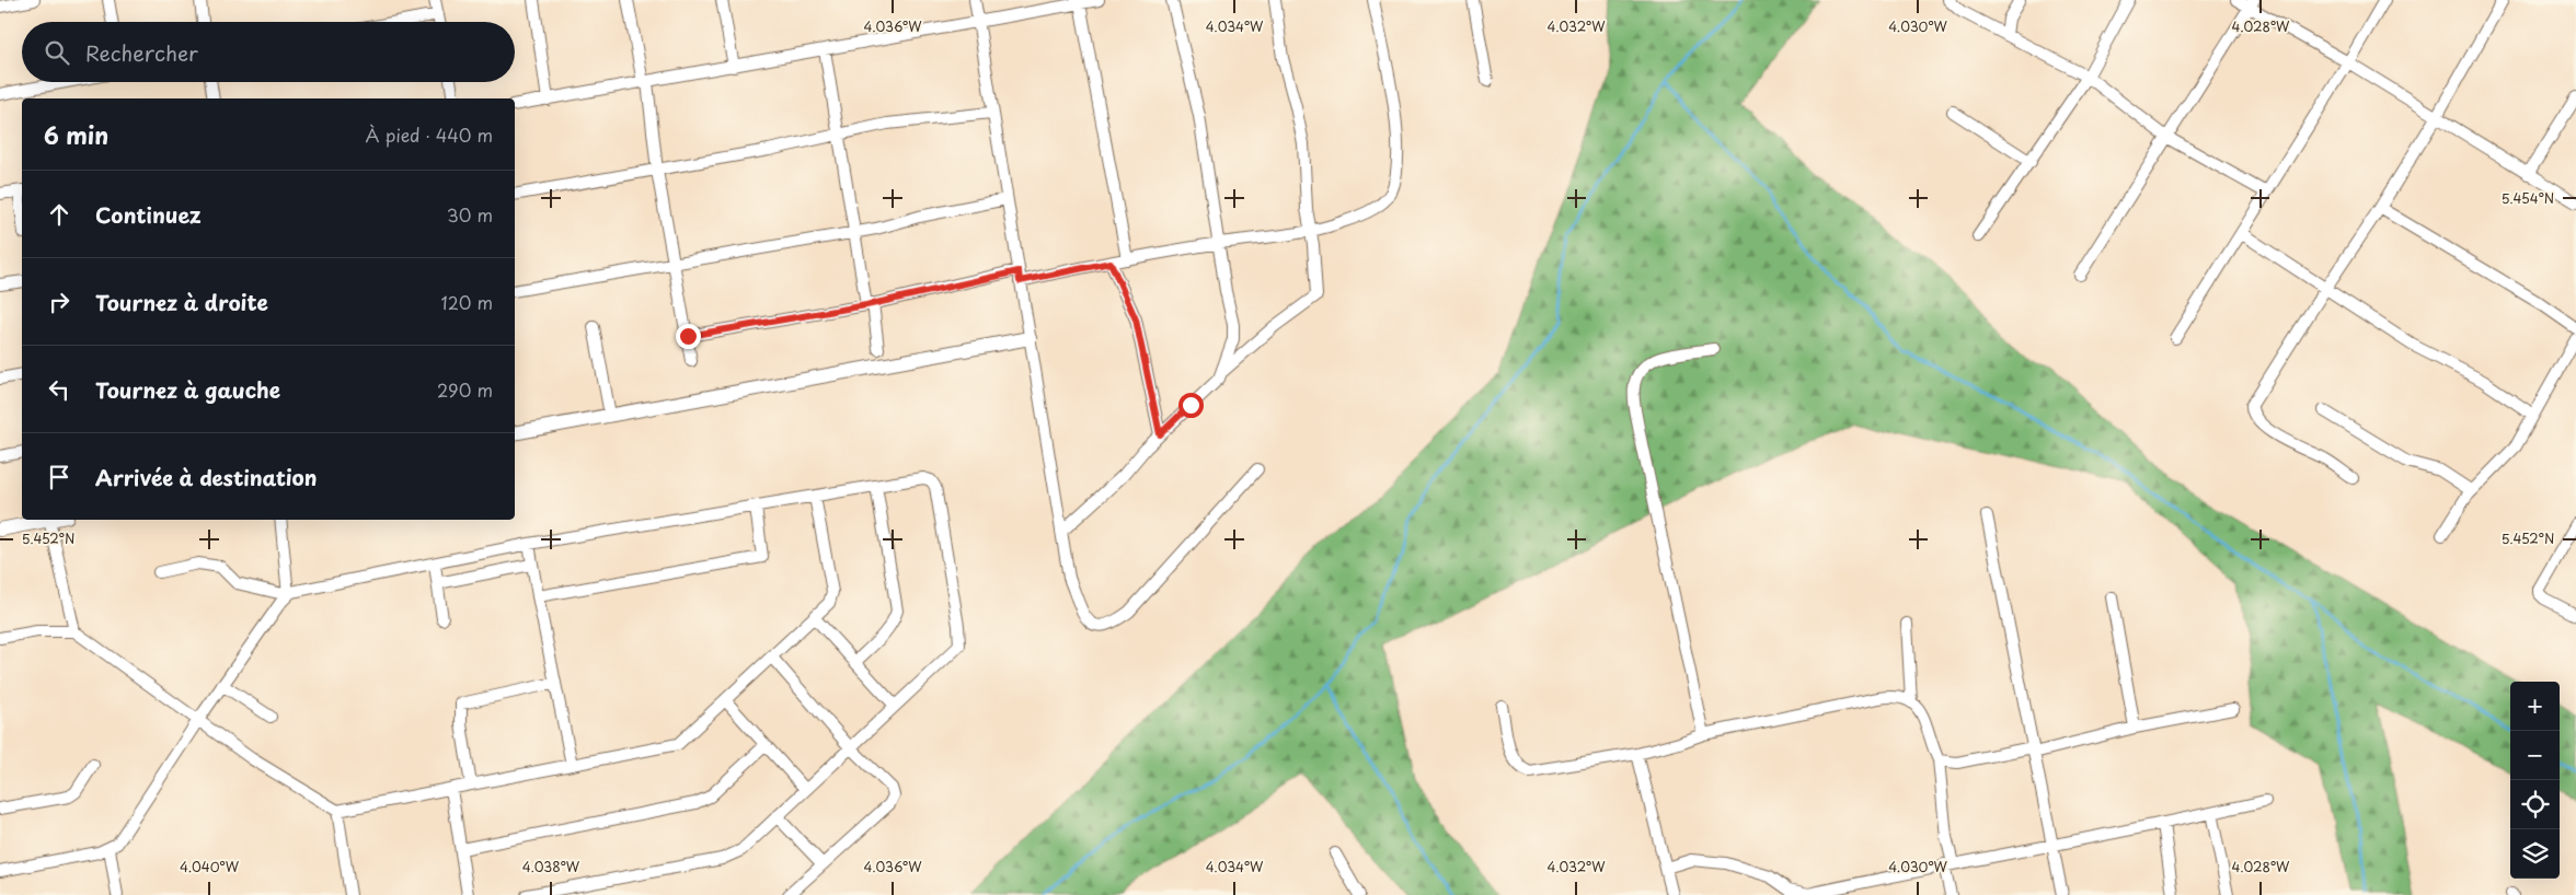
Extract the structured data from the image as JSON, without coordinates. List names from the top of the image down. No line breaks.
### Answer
{"page":{"search":"Rechercher","heading":["6 min","À pied · 440 m"],"list":[["Continuez","30 m"],["Tournez à droite","120 m"],["Tournez à gauche","290 m"],"Arrivée à destination"],"map_buttons":["+","−"]},"coordinates":["4.036°W","4.034°W","4.032°W","4.030°W","4.028°W","5.454°N","5.452°N","4.040°W","4.038°W"]}
